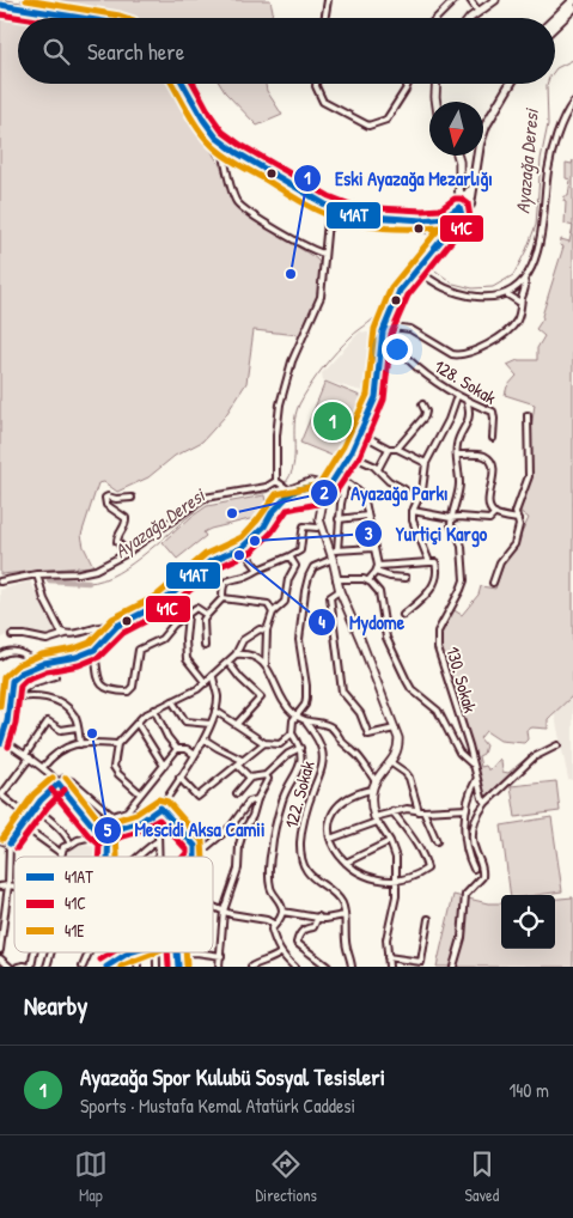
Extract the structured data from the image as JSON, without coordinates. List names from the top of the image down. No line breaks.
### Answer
{"streets":{"street":["128. Sokak","130. Sokak","122. Sokak"]},"water":["Ayazağa Deresi"],"places":["Eski Ayazağa Mezarlığı","Ayazağa Parkı","Yurtiçi Kargo","Mydome","Mescidi Aksa Camii"],"lines":["transit line 41E","transit line 41AT","transit line 41C"],"legend":["41AT","41C","41E"],"north":"bottom","page":{"search":"Search here","pins":"1","heading":"Nearby","list":[{"mark":"1","name":"Ayazağa Spor Kulubü Sosyal Tesisleri","note":"Sports · Mustafa Kemal Atatürk Caddesi","value":"140 m"}],"nav":["Map","Directions","Saved"]}}
